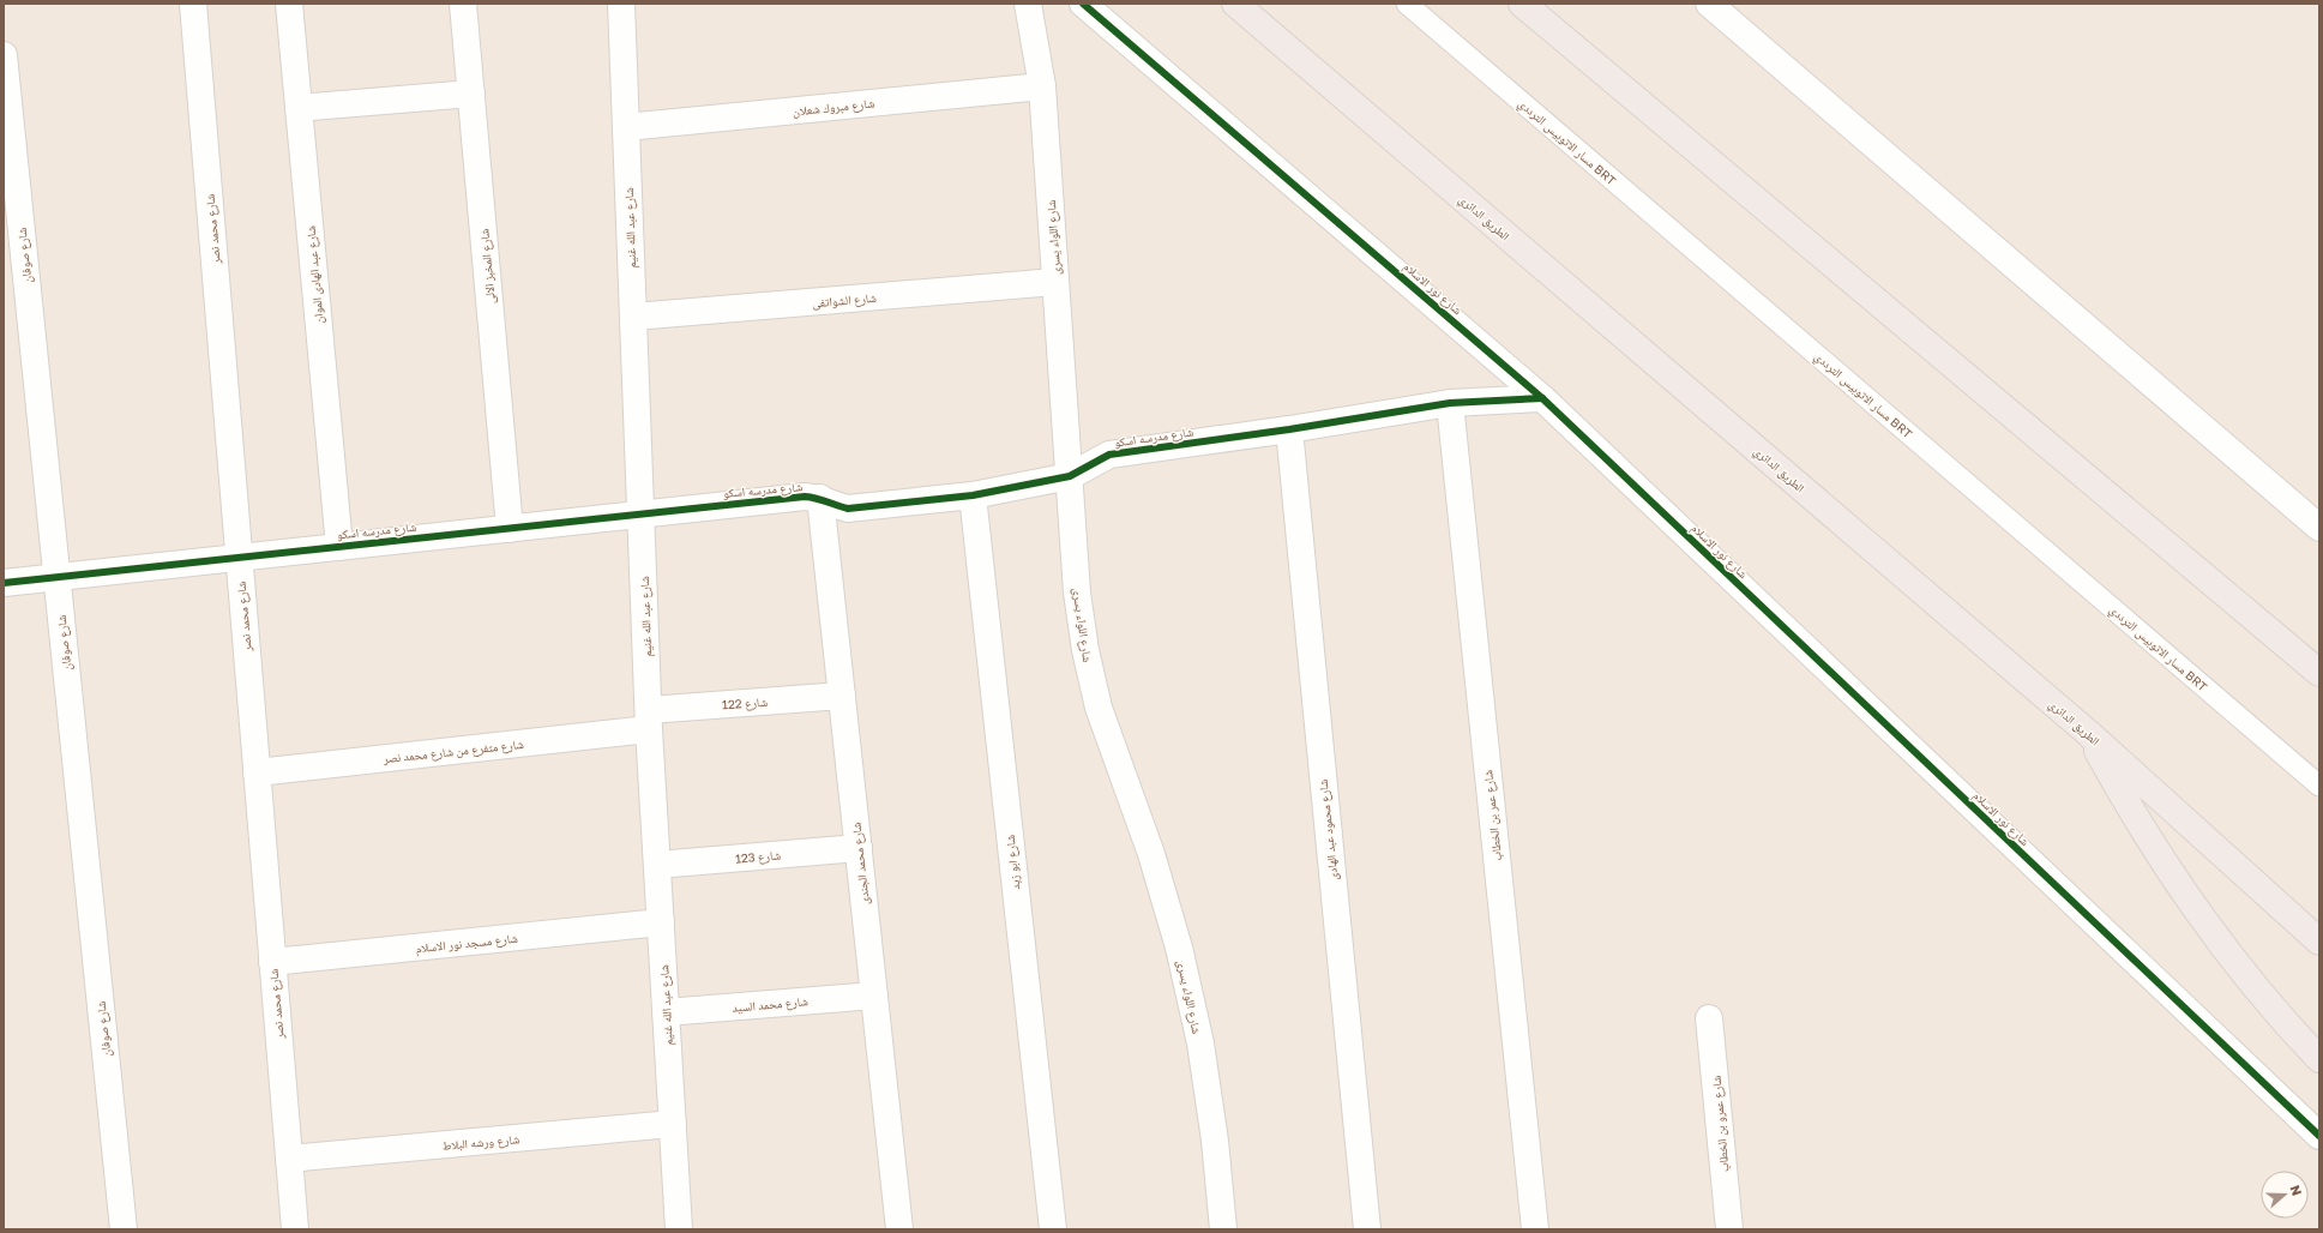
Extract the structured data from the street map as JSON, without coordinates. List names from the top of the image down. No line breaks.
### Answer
{"streets":{"highway":["الطريق الدائري"],"street":["شارع مبروك شعلان","شارع عبد الله غنيم","شارع محمد نصر","شارع اللواء يسرى","شارع صوفان","شارع المخبز الالى","شارع عبد الهادى الموان","شارع نور الاسلام","شارع الشواتفى","شارع مدرسه اسكو","شارع 122","شارع متفرع من شارع محمد نصر","شارع عمر بن الخطاب","شارع محمود عبد الهادى","شارع 123","شارع ابو زيد","شارع محمد الجندى","شارع مسجد نور الاسلام","شارع محمد السيد","شارع عمرو بن الخطاب","شارع ورشه البلاط"],"lane":["مسار الاتوبيس الترددي BRT"]},"crossings":[["شارع مبروك شعلان","شارع عبد الله غنيم"],["شارع مبروك شعلان","شارع اللواء يسرى"],["شارع عبد الله غنيم","شارع الشواتفى"],["شارع عبد الله غنيم","شارع مدرسه اسكو"],["شارع عبد الله غنيم","شارع 122"],["شارع عبد الله غنيم","شارع متفرع من شارع محمد نصر"],["شارع عبد الله غنيم","شارع 123"],["شارع عبد الله غنيم","شارع مسجد نور الاسلام"],["شارع عبد الله غنيم","شارع محمد السيد"],["شارع عبد الله غنيم","شارع ورشه البلاط"],["شارع محمد نصر","شارع مدرسه اسكو"],["شارع محمد نصر","شارع متفرع من شارع محمد نصر"],["شارع محمد نصر","شارع مسجد نور الاسلام"],["شارع محمد نصر","شارع ورشه البلاط"],["شارع اللواء يسرى","شارع الشواتفى"],["شارع اللواء يسرى","شارع مدرسه اسكو"],["شارع صوفان","شارع مدرسه اسكو"],["شارع المخبز الالى","شارع مدرسه اسكو"],["شارع عبد الهادى الموان","شارع مدرسه اسكو"],["شارع نور الاسلام","شارع مدرسه اسكو"],["شارع مدرسه اسكو","شارع عمر بن الخطاب"],["شارع مدرسه اسكو","شارع محمود عبد الهادى"],["شارع مدرسه اسكو","شارع ابو زيد"],["شارع مدرسه اسكو","شارع محمد الجندى"],["شارع 122","شارع متفرع من شارع محمد نصر"],["شارع 122","شارع محمد الجندى"],["شارع 123","شارع محمد الجندى"],["شارع محمد الجندى","شارع محمد السيد"]],"north":"right"}
